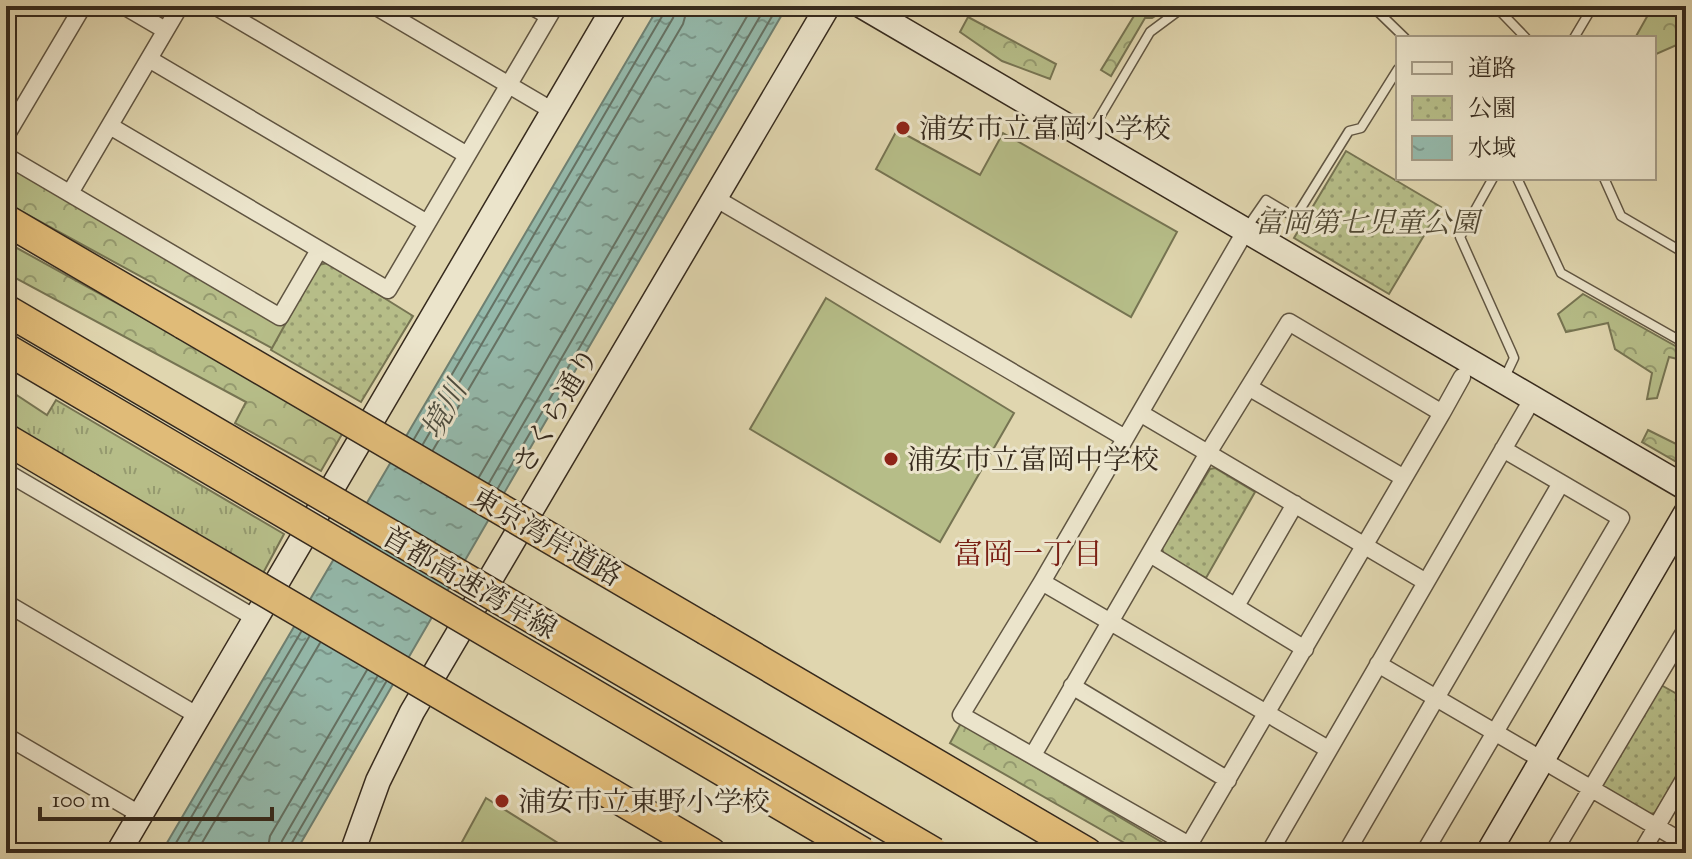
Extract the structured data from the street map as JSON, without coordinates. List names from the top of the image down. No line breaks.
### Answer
{"streets":{"highway":["東京湾岸道路","首都高速湾岸線"],"street":["さくら通り"]},"districts":["富岡一丁目"],"water":["境川"],"parks":["富岡第七児童公園"],"places":["浦安市立富岡小学校","浦安市立富岡中学校","浦安市立東野小学校"],"legend":["道路","公園","水域"],"scale_bar":"100 m"}
